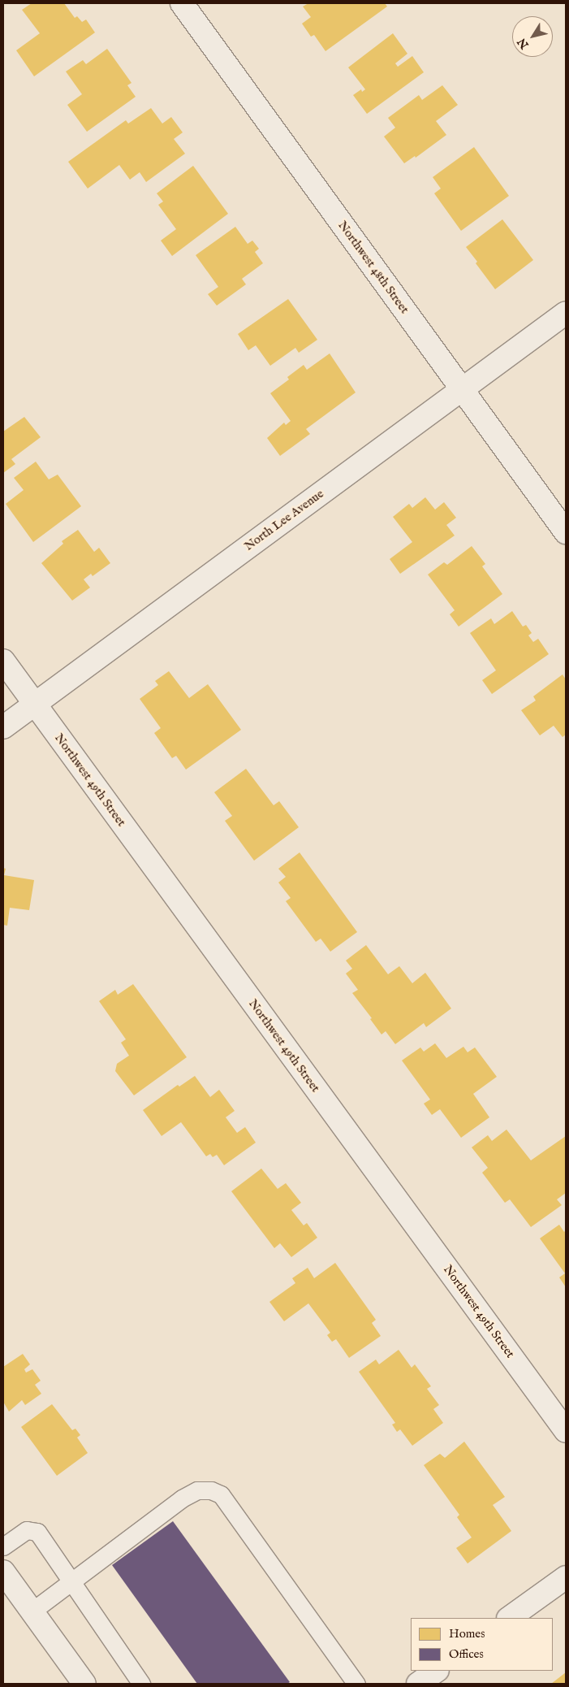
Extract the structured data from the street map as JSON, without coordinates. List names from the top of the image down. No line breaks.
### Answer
{"streets":{"street":["Northwest 48th Street","North Lee Avenue","Northwest 49th Street"]},"crossings":[["Northwest 48th Street","North Lee Avenue"],["North Lee Avenue","Northwest 49th Street"]],"legend":["Homes","Offices"],"north":"bottom left"}
